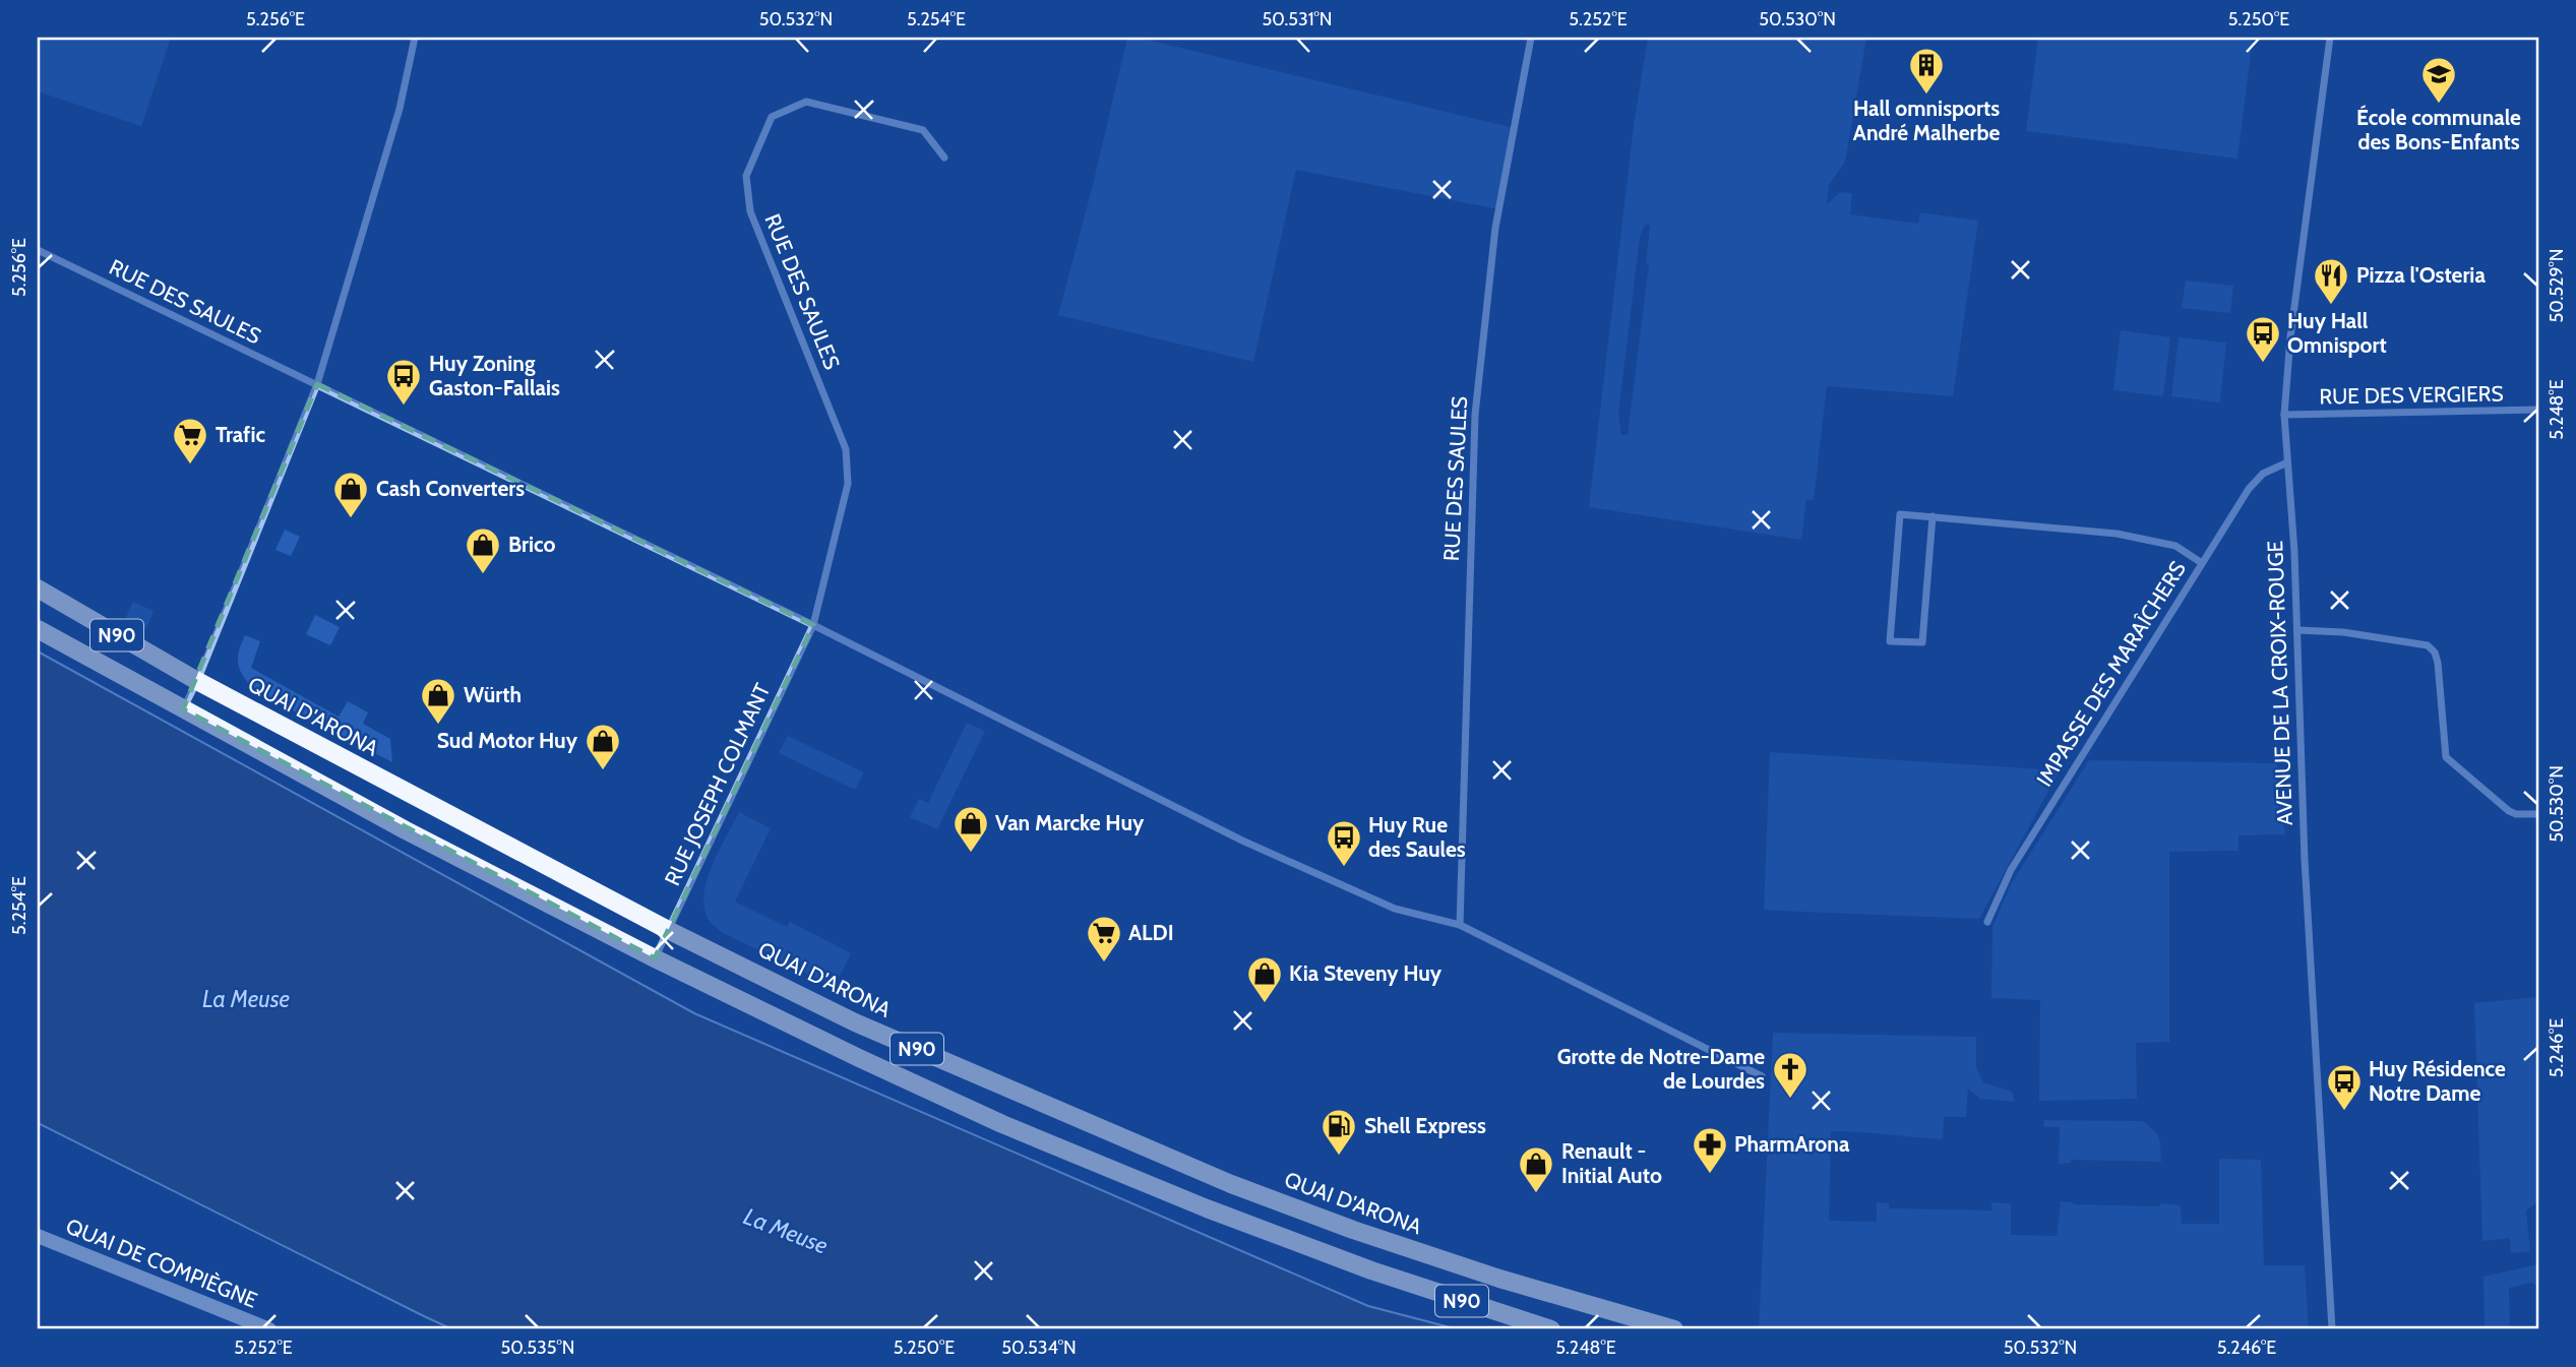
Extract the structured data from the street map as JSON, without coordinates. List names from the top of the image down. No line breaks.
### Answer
{"streets":{"main road":["N90","QUAI D'ARONA","QUAI DE COMPIÈGNE"],"street":["RUE DES SAULES","RUE DES VERGIERS","IMPASSE DES MARAÎCHERS","AVENUE DE LA CROIX-ROUGE","RUE JOSEPH COLMANT"]},"crossings":[["RUE DES SAULES","RUE JOSEPH COLMANT"],["RUE DES VERGIERS","AVENUE DE LA CROIX-ROUGE"],["N90","RUE JOSEPH COLMANT"],["IMPASSE DES MARAÎCHERS","AVENUE DE LA CROIX-ROUGE"],["QUAI D'ARONA","RUE JOSEPH COLMANT"]],"water":["La Meuse"],"places":{"building":["Hall omnisports André Malherbe"],"school or university":["École communale des Bons-Enfants"],"restaurant":["Pizza l'Osteria"],"bus stop":["Huy Hall Omnisport","Huy Zoning Gaston-Fallais","Huy Rue des Saules","Huy Résidence Notre Dame"],"supermarket":["Trafic","ALDI"],"shop":["Cash Converters","Brico","Würth","Sud Motor Huy","Van Marcke Huy","Kia Steveny Huy","Renault - Initial Auto"],"church":["Grotte de Notre-Dame de Lourdes"],"fuel station":["Shell Express"],"pharmacy":["PharmArona"]},"coordinates":["5.256°E","50.532°N","5.254°E","50.531°N","5.252°E","50.530°N","5.250°E","50.529°N","5.248°E","5.246°E","50.535°N","50.534°N"]}
